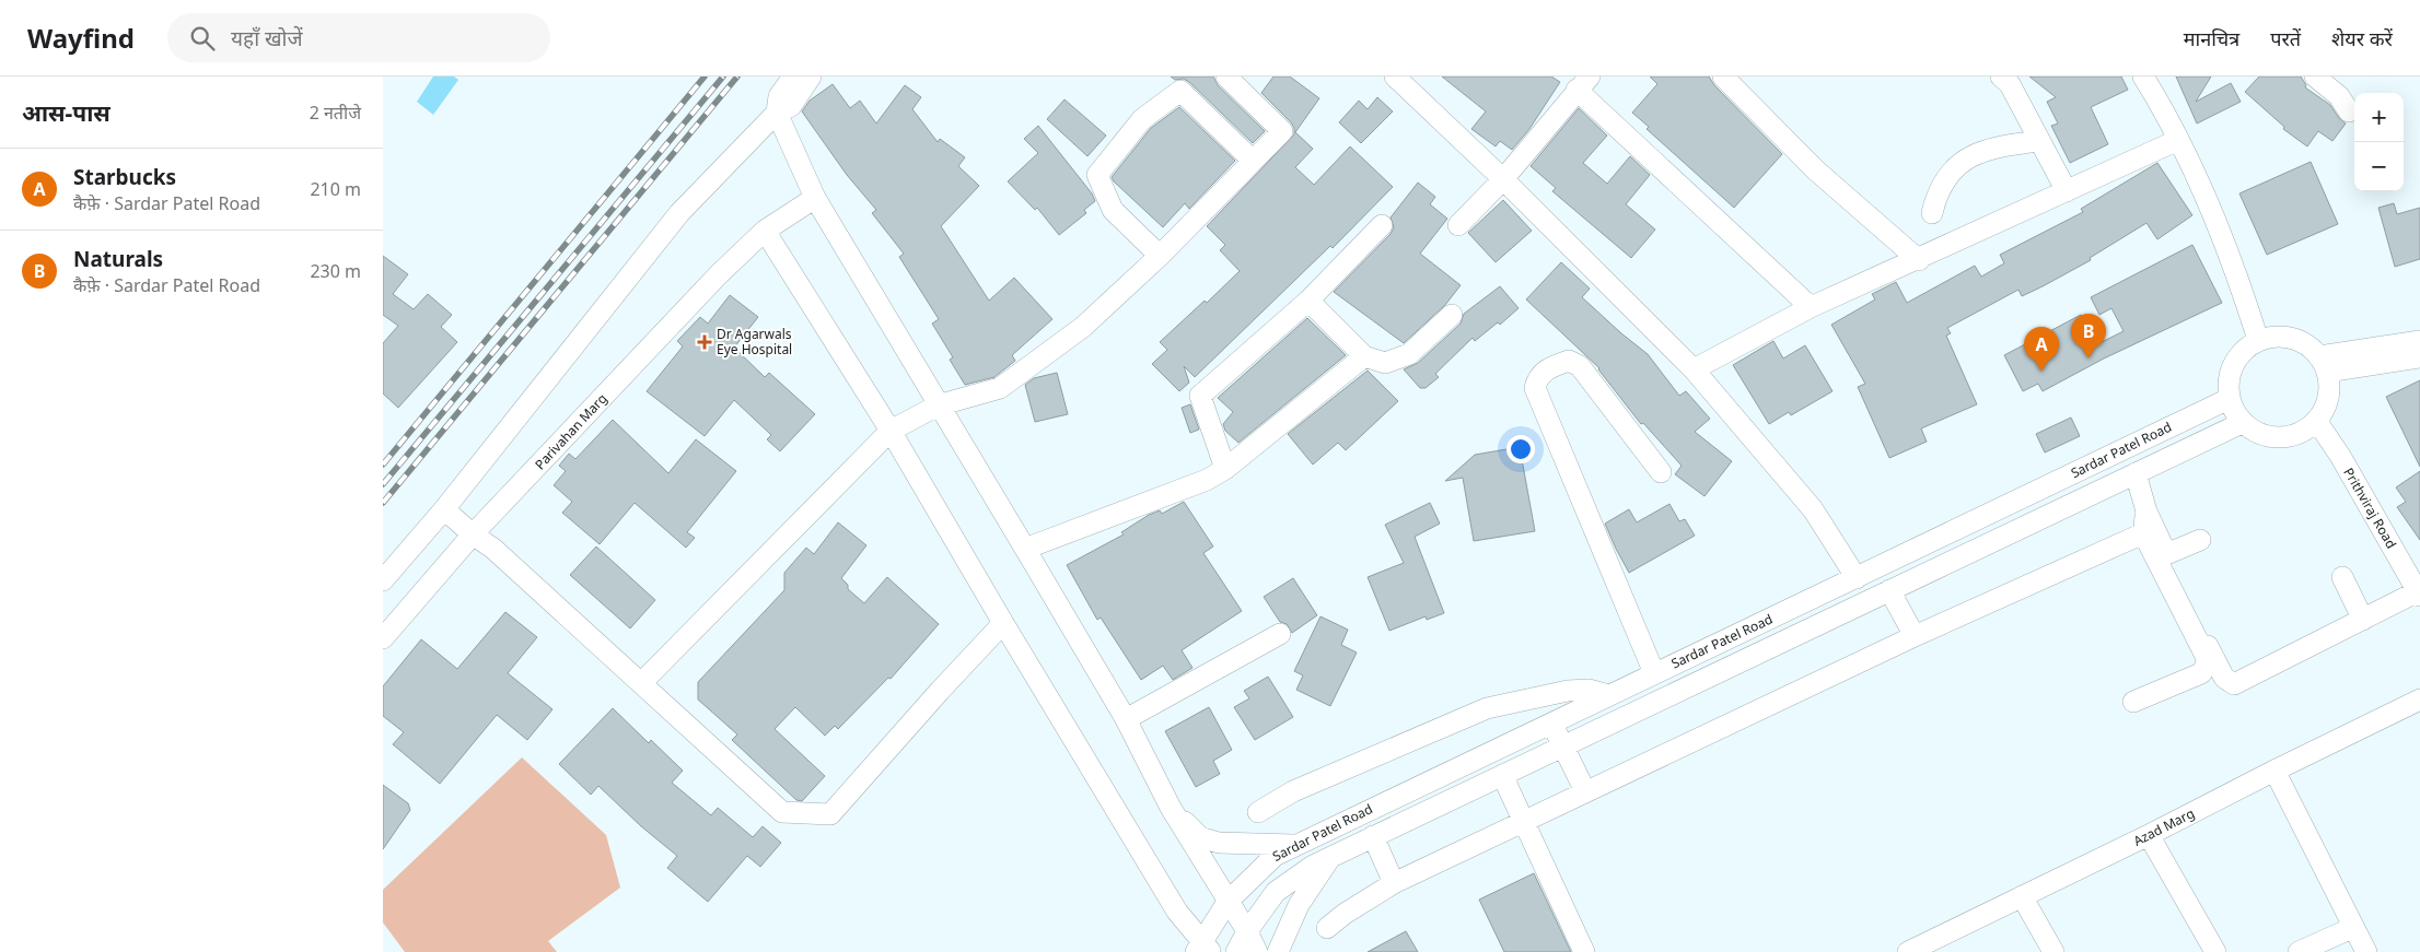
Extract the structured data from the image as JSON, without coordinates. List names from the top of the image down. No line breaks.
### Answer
{"streets":{"street":["Parivahan Marg","Sardar Patel Road","Prithviraj Road","Azad Marg"]},"crossings":[["Sardar Patel Road","Prithviraj Road"]],"places":{"health":["Dr Agarwals Eye Hospital"]},"page":{"header":"Wayfind","search":"यहाँ खोजें","nav":["मानचित्र","परतें","शेयर करें"],"heading":["आस-पास","2 नतीजे"],"map_buttons":["+","−"],"list":[{"mark":"A","name":"Starbucks","note":"कैफ़े · Sardar Patel Road","value":"210 m"},{"mark":"B","name":"Naturals","note":"कैफ़े · Sardar Patel Road","value":"230 m"}],"pins":["B","A"]}}
